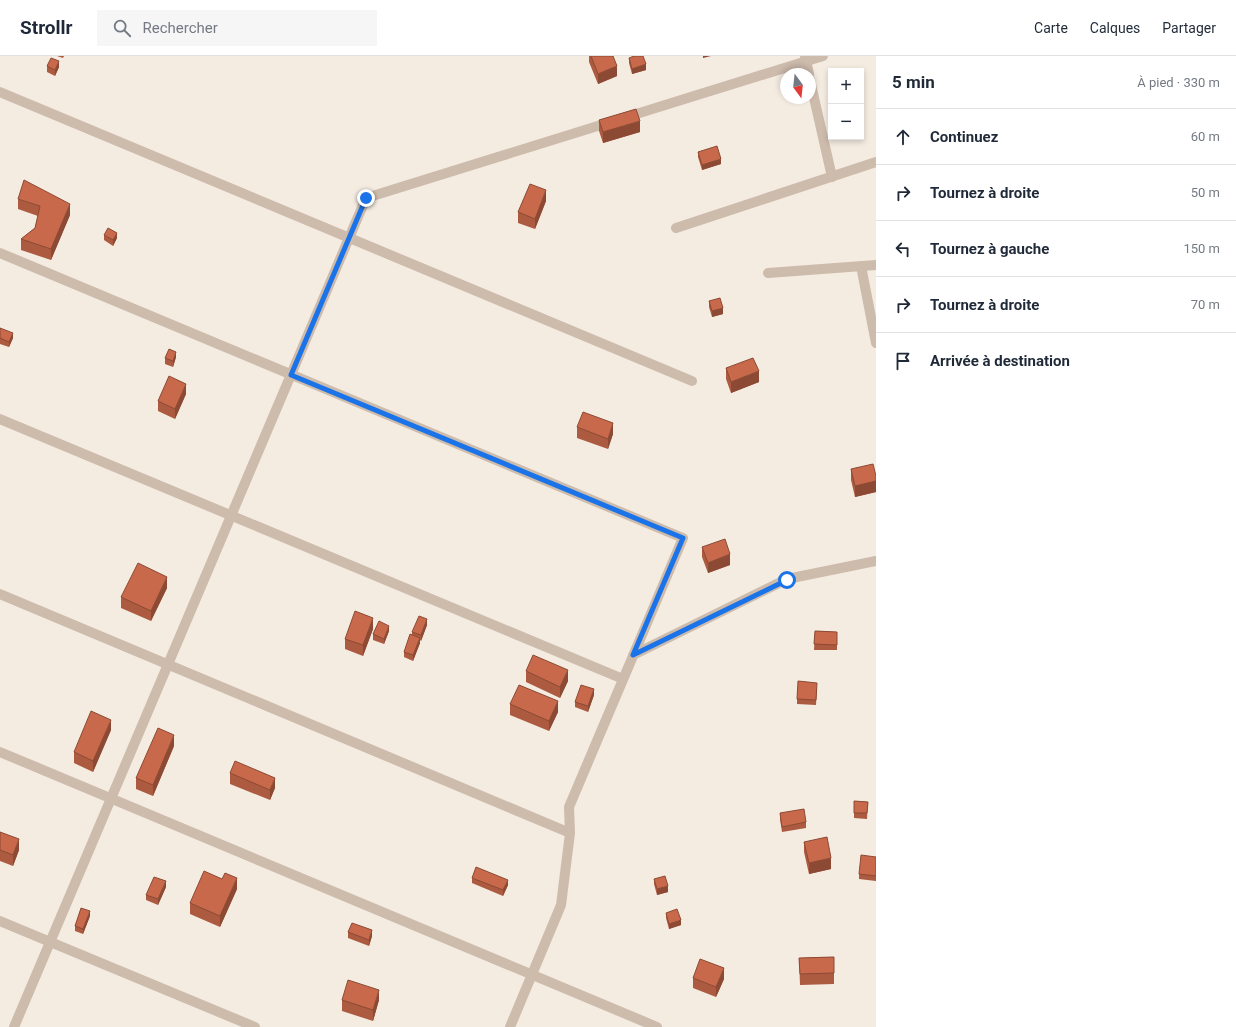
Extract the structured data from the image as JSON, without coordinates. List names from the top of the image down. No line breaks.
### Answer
{"north":"bottom","page":{"header":"Strollr","search":"Rechercher","nav":["Carte","Calques","Partager"],"heading":["5 min","À pied · 330 m"],"map_buttons":["+","−"],"list":[["Continuez","60 m"],["Tournez à droite","50 m"],["Tournez à gauche","150 m"],["Tournez à droite","70 m"],"Arrivée à destination"]}}
